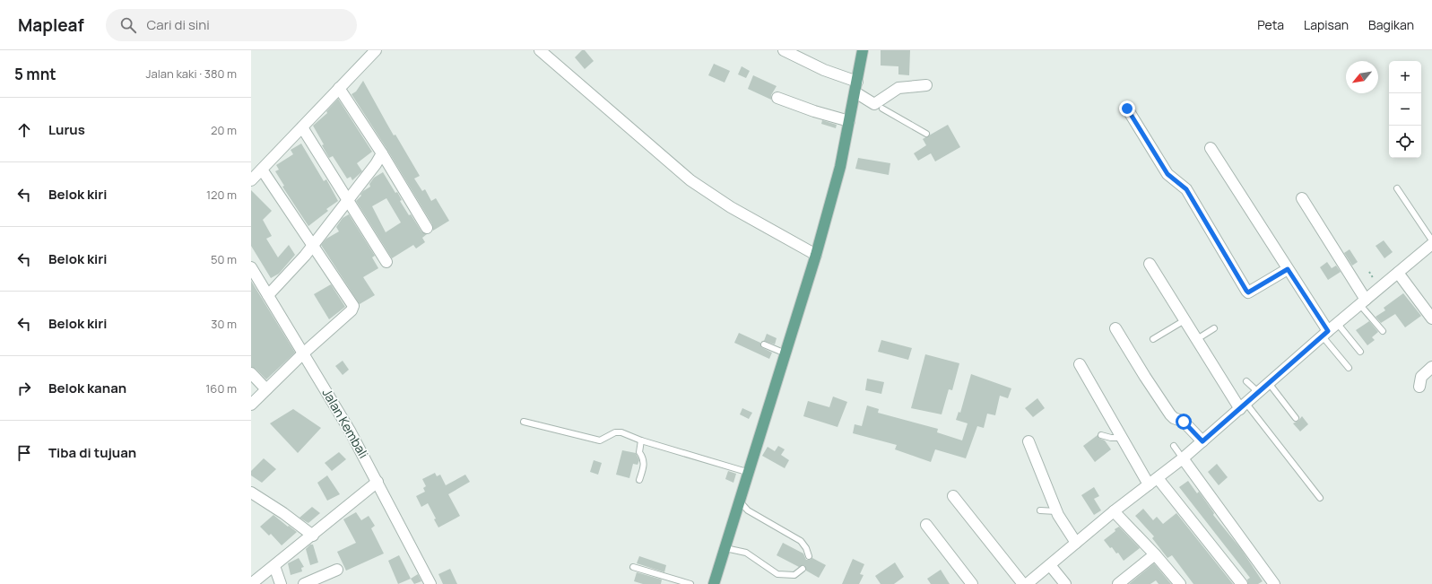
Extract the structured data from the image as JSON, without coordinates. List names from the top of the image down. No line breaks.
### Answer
{"streets":{"street":["Jalan Kembali"]},"north":"bottom left","page":{"header":"Mapleaf","search":"Cari di sini","nav":["Peta","Lapisan","Bagikan"],"heading":["5 mnt","Jalan kaki · 380 m"],"map_buttons":["+","−"],"list":[["Lurus","20 m"],["Belok kiri","120 m"],["Belok kiri","50 m"],["Belok kiri","30 m"],["Belok kanan","160 m"],"Tiba di tujuan"]}}
